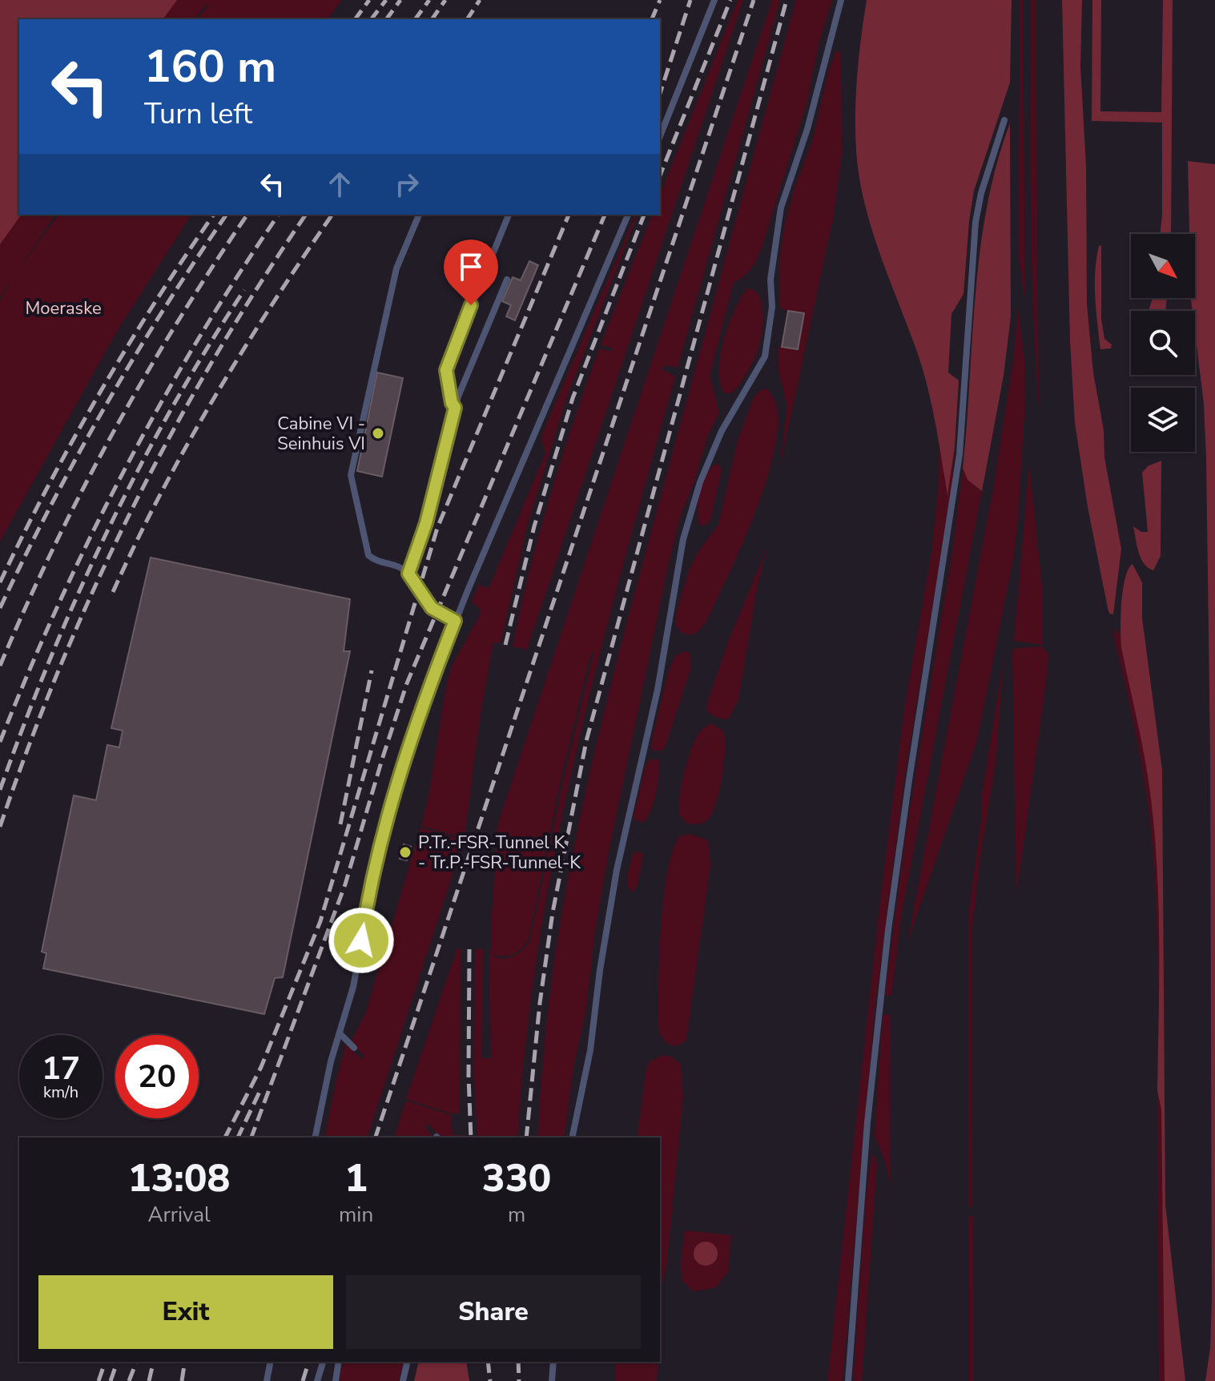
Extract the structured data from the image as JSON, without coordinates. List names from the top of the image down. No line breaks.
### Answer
{"parks":["Moeraske"],"places":["Cabine VI - Seinhuis VI","P.Tr.-FSR-Tunnel K - Tr.P.-FSR-Tunnel-K"],"north":"bottom right","page":{"turn":["160 m","Turn left"],"speed":"17 km/h","limit":"20","eta":["13:08","Arrival","1","min","330","m"],"buttons":["Exit","Share"]}}
